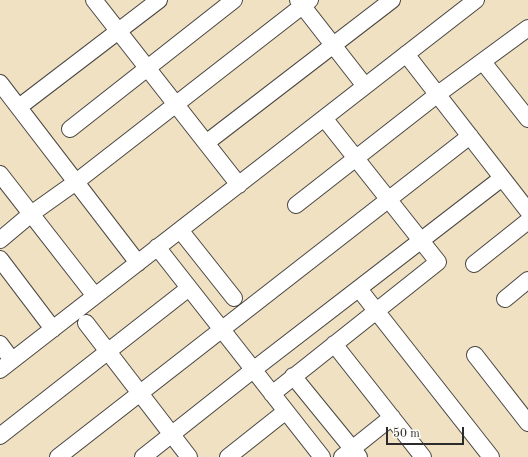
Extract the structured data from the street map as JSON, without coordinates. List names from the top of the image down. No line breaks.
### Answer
{"scale_bar":"50 m"}
